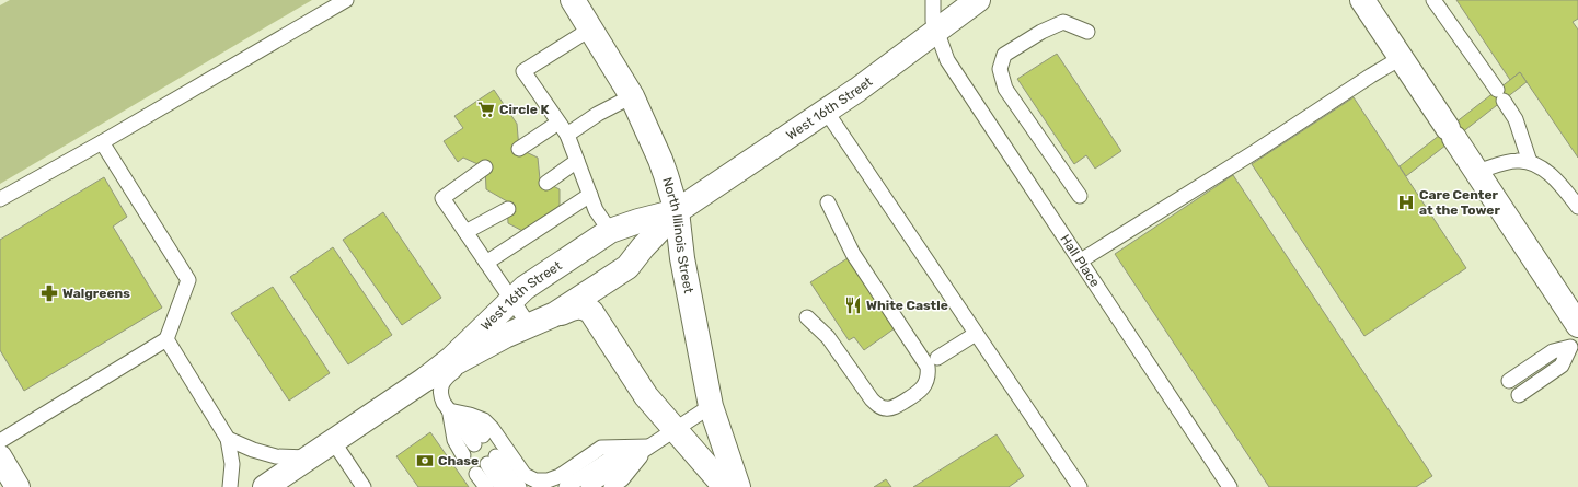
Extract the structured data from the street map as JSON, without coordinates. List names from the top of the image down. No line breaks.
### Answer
{"streets":{"main road":["West 16th Street","North Illinois Street"],"lane":["Hall Place"]},"crossings":[["West 16th Street","North Illinois Street"],["West 16th Street","Hall Place"]],"places":{"supermarket":["Circle K"],"hospital":["Care Center at the Tower"],"pharmacy":["Walgreens"],"restaurant":["White Castle"],"bank":["Chase"]}}
